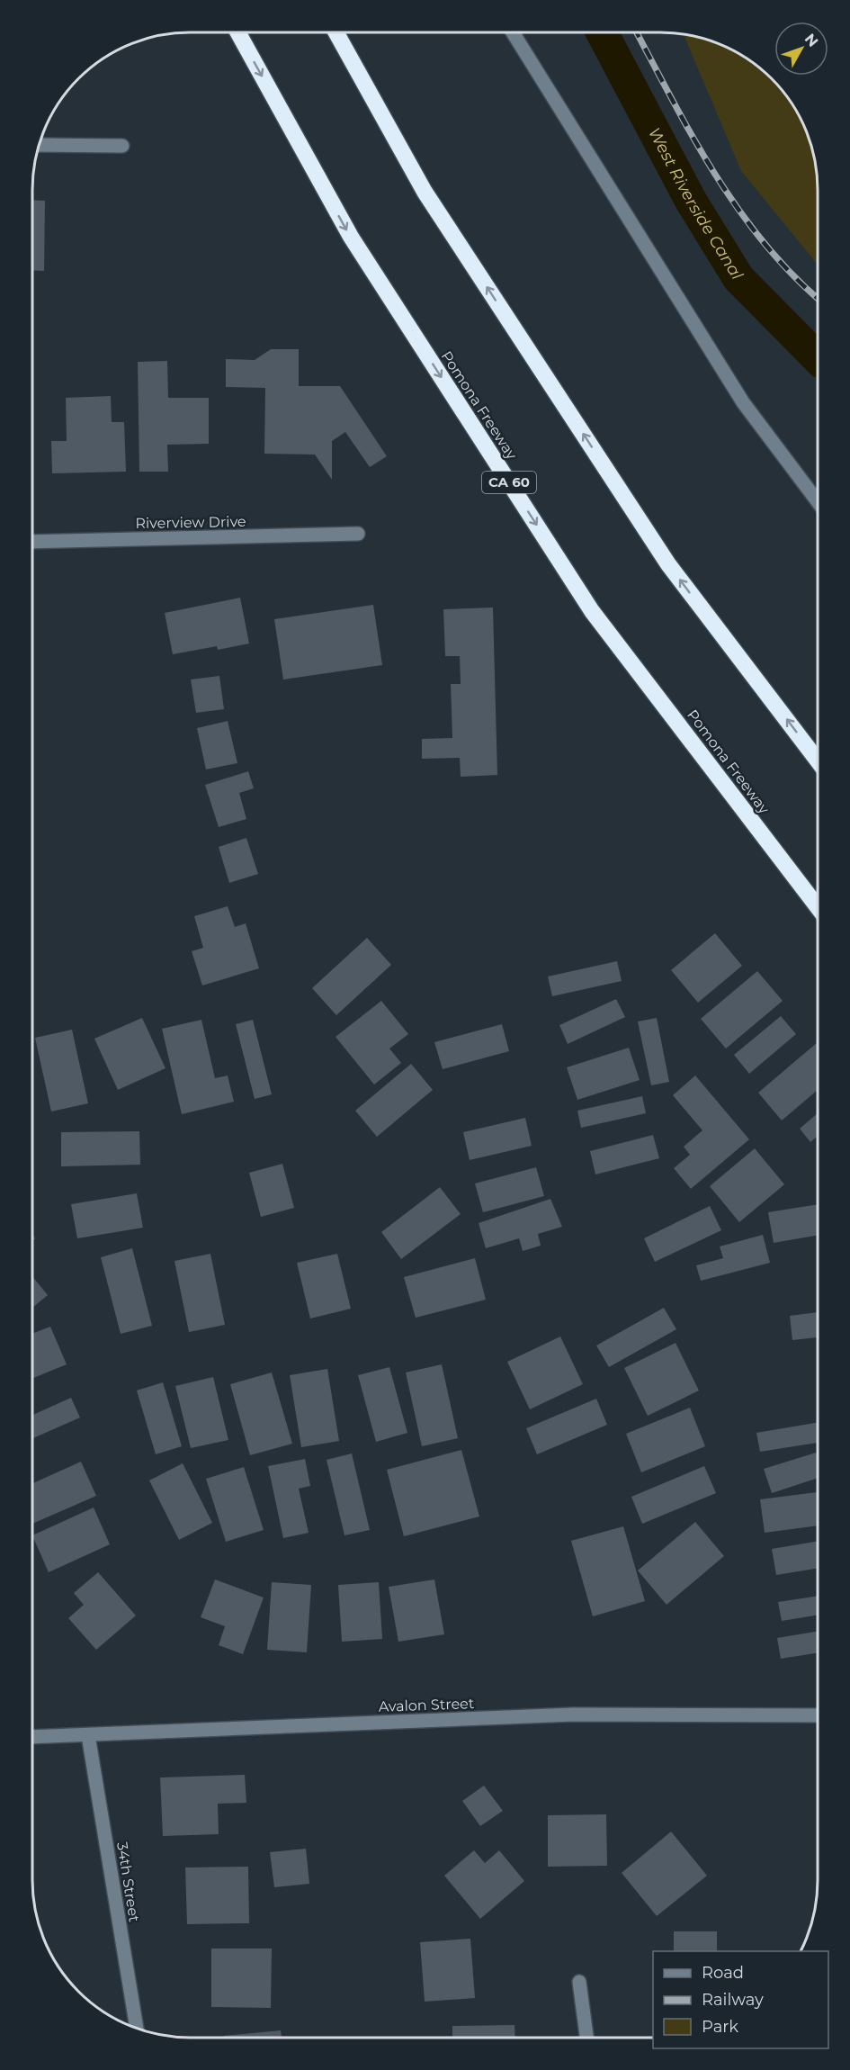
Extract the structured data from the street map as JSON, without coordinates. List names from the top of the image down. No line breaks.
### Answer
{"streets":{"highway":["Pomona Freeway","CA 60"],"street":["Riverview Drive","Avalon Street","34th Street"]},"crossings":[["Avalon Street","34th Street"]],"water":["West Riverside Canal"],"legend":["Road","Railway","Park"],"north":"top right"}
